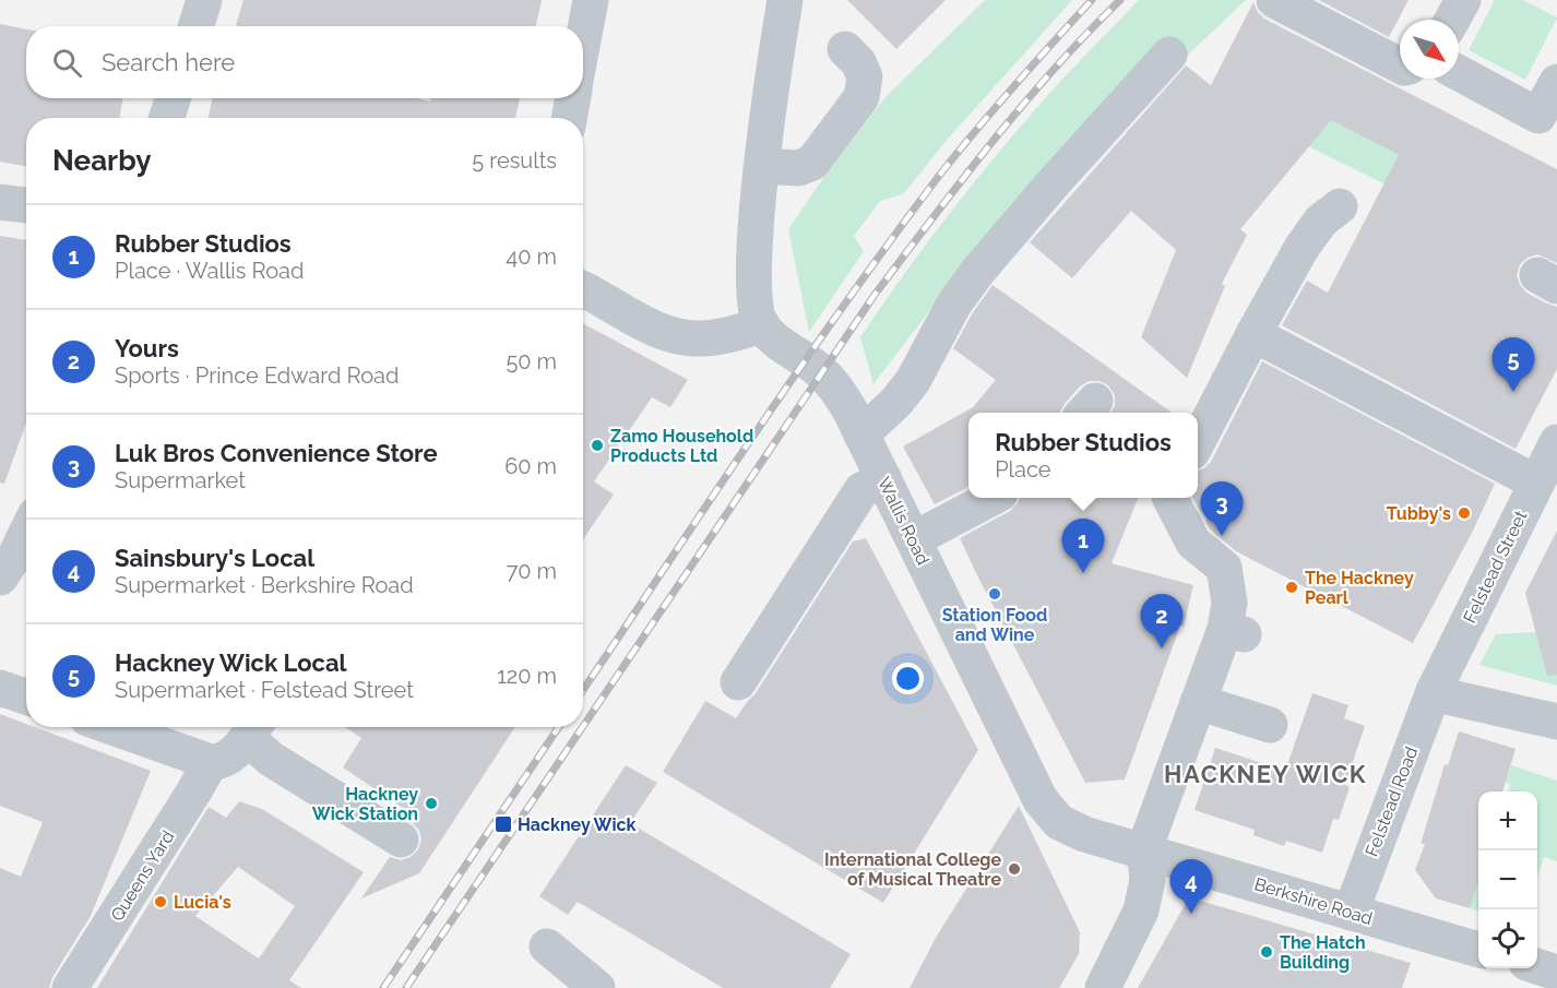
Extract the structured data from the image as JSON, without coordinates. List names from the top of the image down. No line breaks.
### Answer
{"streets":{"street":["Wallis Road","Felstead Street","Felstead Road","Queens Yard","Berkshire Road"]},"crossings":[["Wallis Road","Berkshire Road"],["Felstead Street","Felstead Road"],["Felstead Road","Berkshire Road"]],"districts":["HACKNEY WICK"],"places":{"other":["Zamo Household Products Ltd","Tubby's","The Hackney Pearl","Station Food and Wine","Hackney Wick Station","International College of Musical Theatre","Lucia's","The Hatch Building"],"transit":["Hackney Wick"]},"north":"bottom right","page":{"search":"Search here","heading":["Nearby","5 results"],"list":[{"mark":"1","name":"Rubber Studios","note":"Place · Wallis Road","value":"40 m"},{"mark":"2","name":"Yours","note":"Sports · Prince Edward Road","value":"50 m"},{"mark":"3","name":"Luk Bros Convenience Store","note":"Supermarket","value":"60 m"},{"mark":"4","name":"Sainsbury's Local","note":"Supermarket · Berkshire Road","value":"70 m"},{"mark":"5","name":"Hackney Wick Local","note":"Supermarket · Felstead Street","value":"120 m"}],"pins":["5","3","1","2","4"],"popup":["Rubber Studios","Place"],"map_buttons":["+","−"]}}
